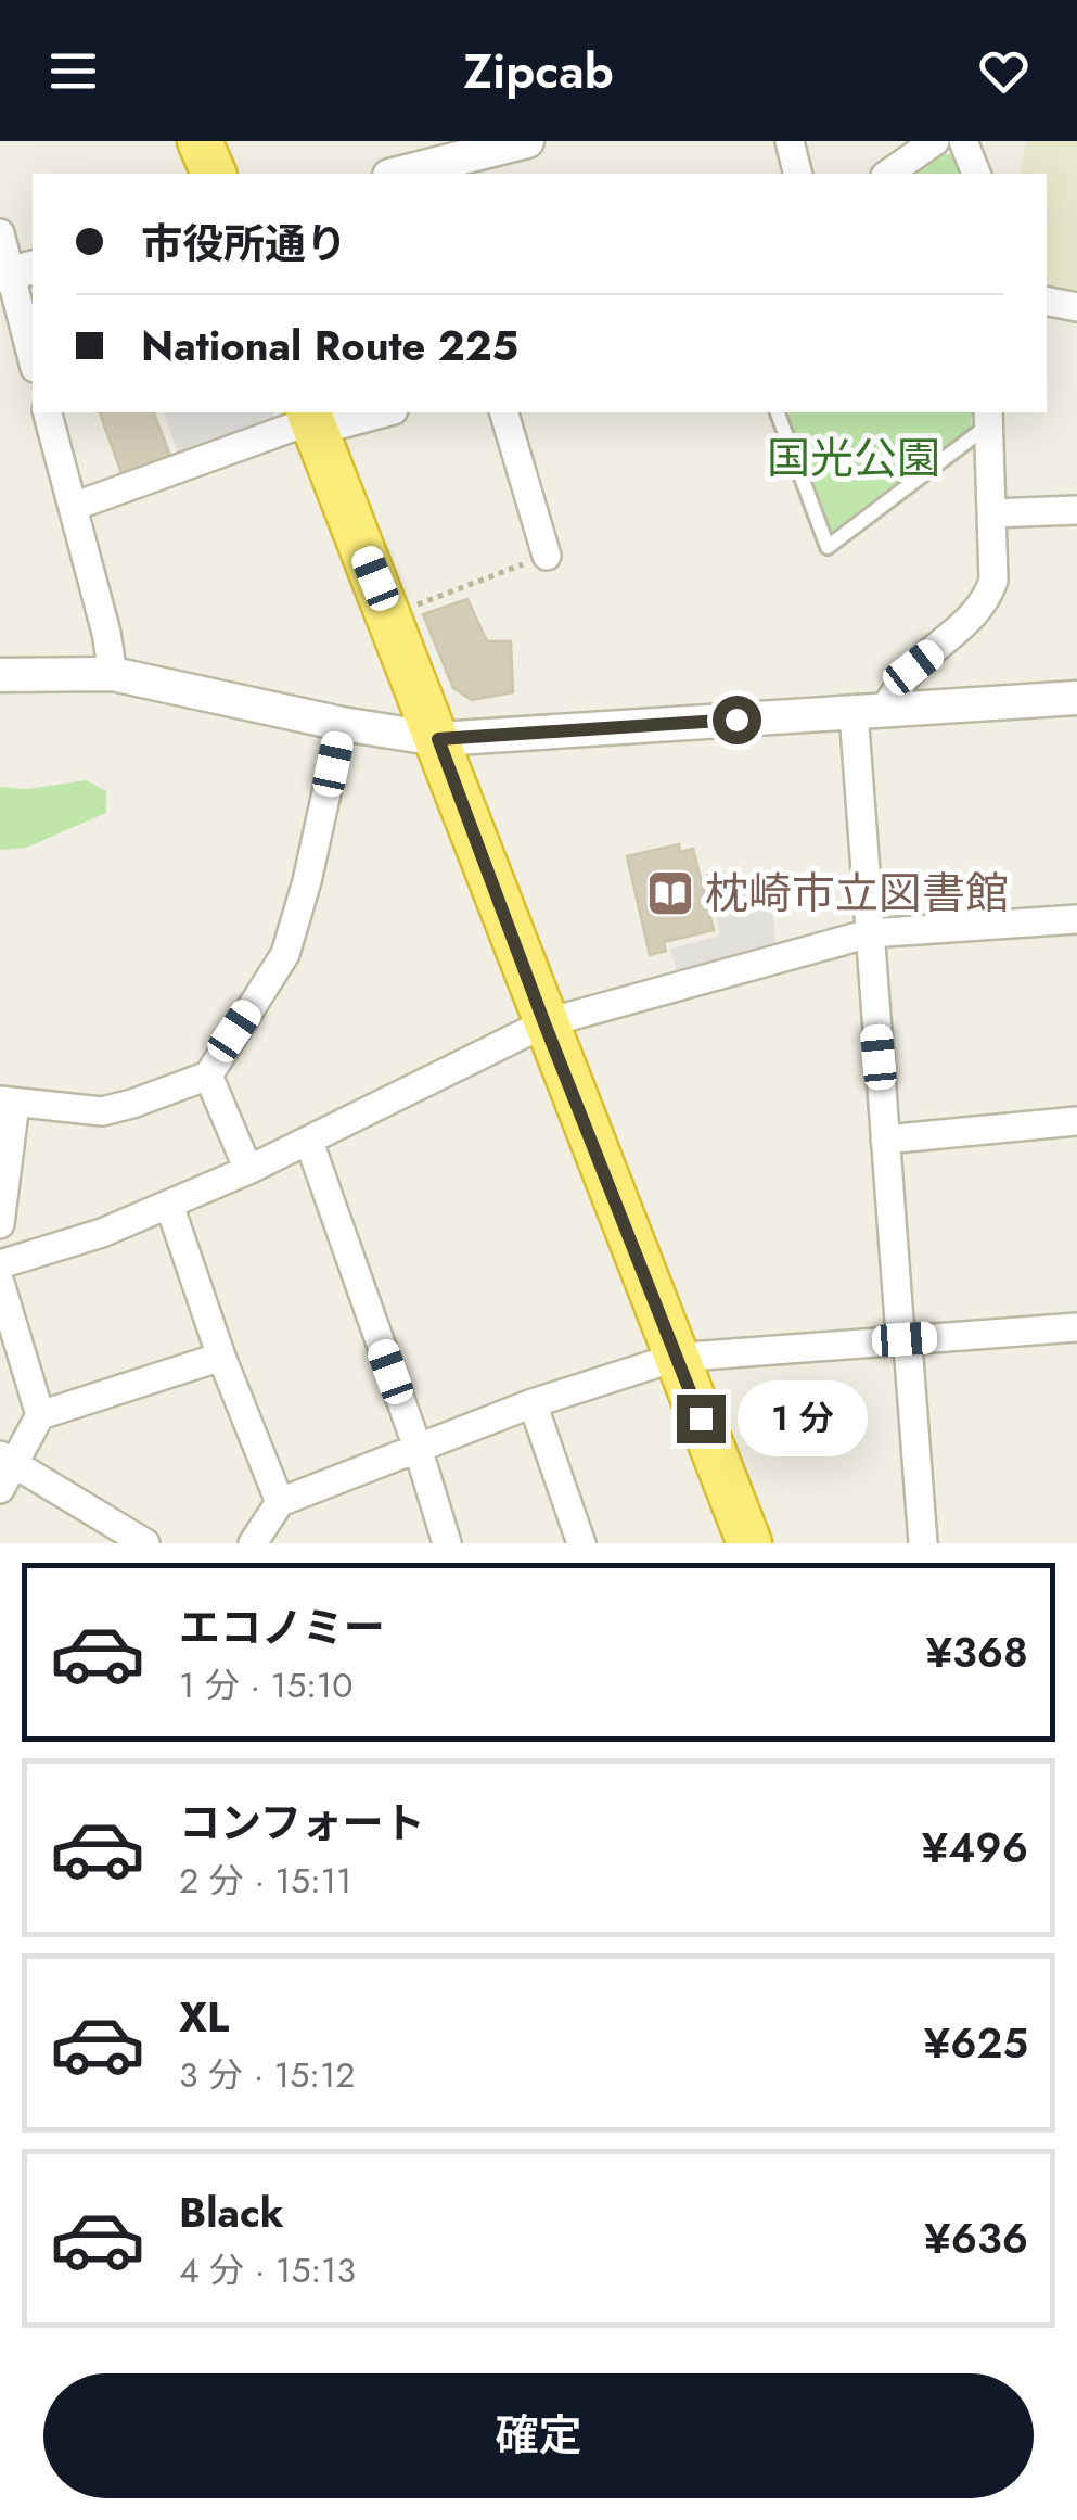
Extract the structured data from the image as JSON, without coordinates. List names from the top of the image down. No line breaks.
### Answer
{"parks":["国光公園"],"places":{"library":["枕崎市立図書館"]},"page":{"header":"Zipcab","banner":["市役所通り","National Route 225"],"bubble":"1 分","list":[{"name":"エコノミー","note":"1 分 · 15:10","value":"¥368"},{"name":"コンフォート","note":"2 分 · 15:11","value":"¥496"},{"name":"XL","note":"3 分 · 15:12","value":"¥625"},{"name":"Black","note":"4 分 · 15:13","value":"¥636"}],"buttons":"確定"}}
